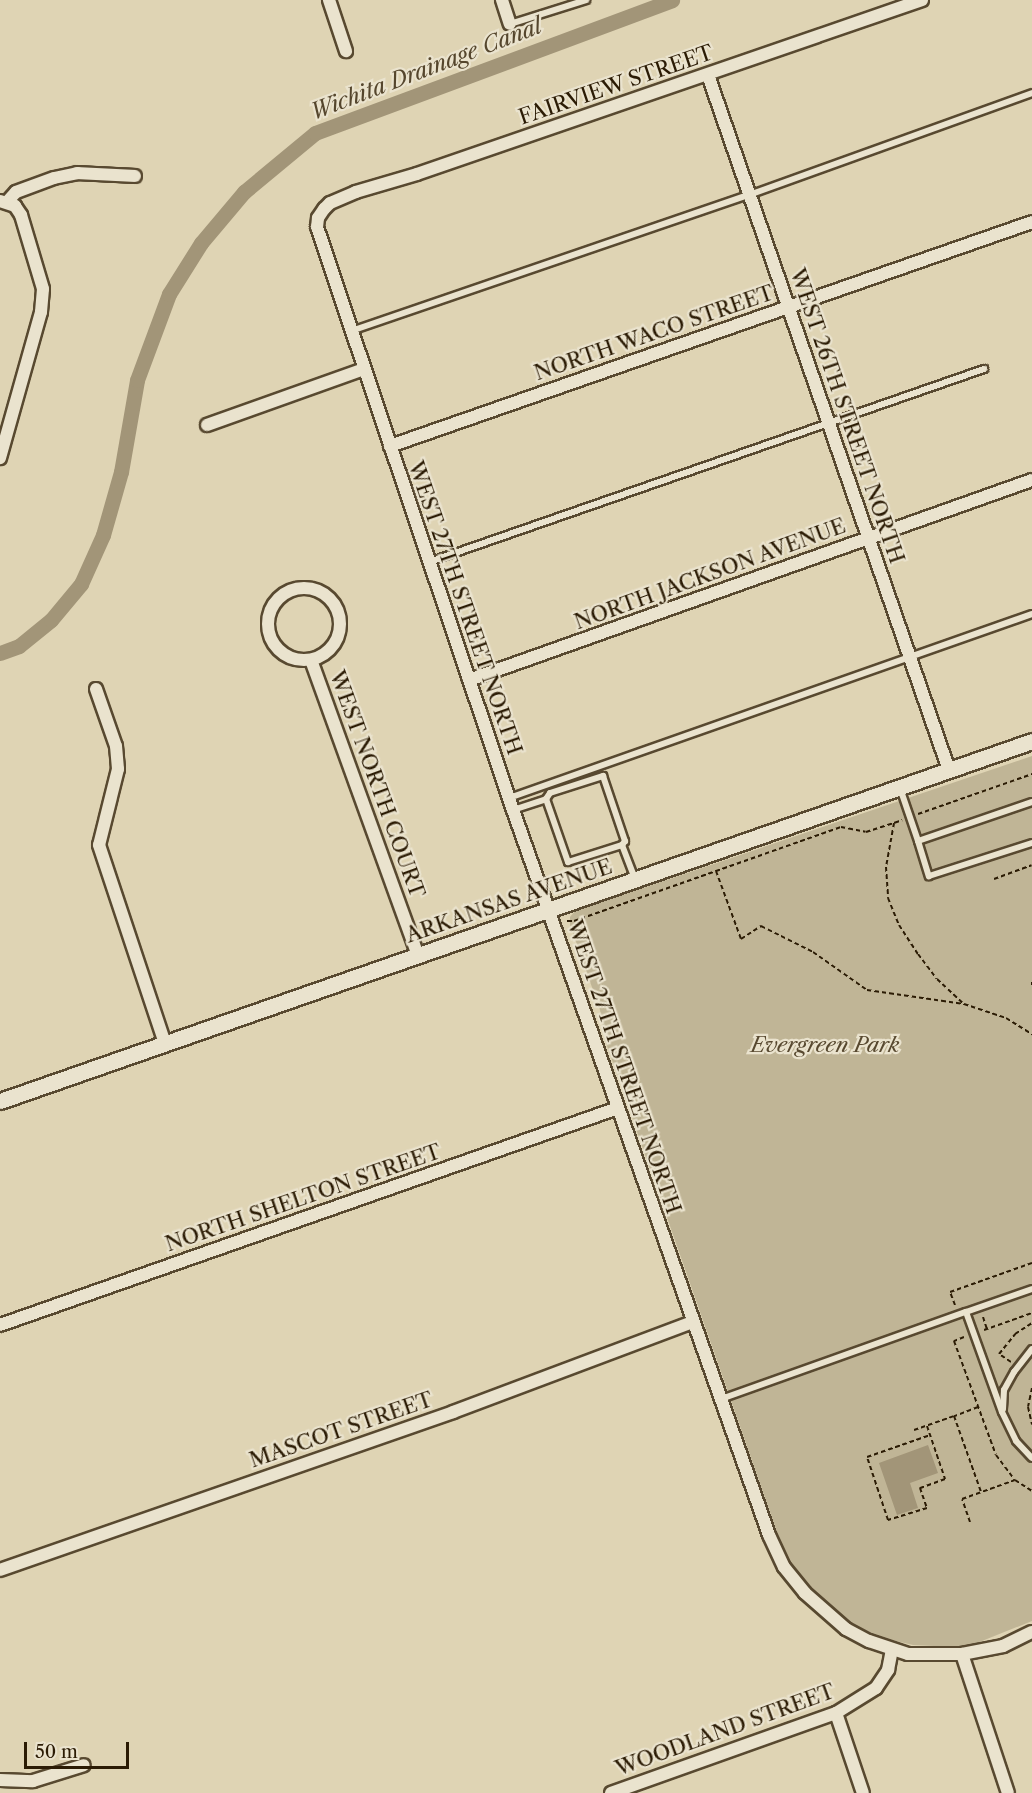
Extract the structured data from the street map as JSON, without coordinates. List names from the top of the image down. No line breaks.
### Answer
{"streets":{"street":["FAIRVIEW STREET","NORTH WACO STREET","WEST 26TH STREET NORTH","NORTH JACKSON AVENUE","WEST 27TH STREET NORTH","WEST NORTH COURT","ARKANSAS AVENUE","NORTH SHELTON STREET","MASCOT STREET","WOODLAND STREET"]},"crossings":[["FAIRVIEW STREET","WEST 26TH STREET NORTH"],["FAIRVIEW STREET","WEST 27TH STREET NORTH"],["NORTH WACO STREET","WEST 26TH STREET NORTH"],["NORTH WACO STREET","WEST 27TH STREET NORTH"],["WEST 26TH STREET NORTH","NORTH JACKSON AVENUE"],["WEST 26TH STREET NORTH","ARKANSAS AVENUE"],["NORTH JACKSON AVENUE","WEST 27TH STREET NORTH"],["WEST 27TH STREET NORTH","ARKANSAS AVENUE"],["WEST 27TH STREET NORTH","NORTH SHELTON STREET"],["WEST 27TH STREET NORTH","MASCOT STREET"],["WEST 27TH STREET NORTH","WOODLAND STREET"],["WEST NORTH COURT","ARKANSAS AVENUE"]],"water":["Wichita Drainage Canal"],"parks":["Evergreen Park"],"scale_bar":"50 m"}
